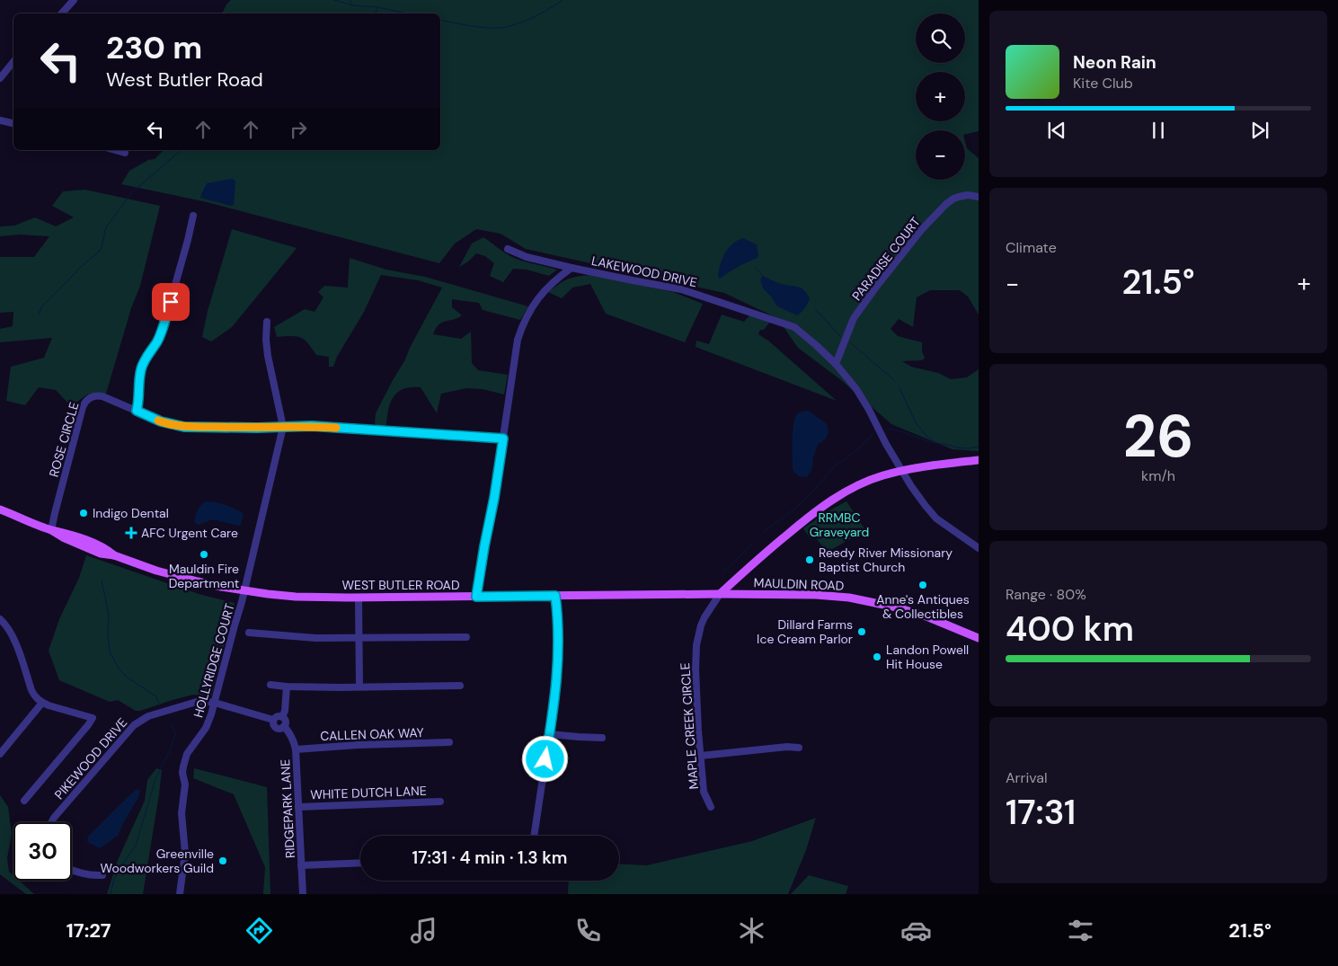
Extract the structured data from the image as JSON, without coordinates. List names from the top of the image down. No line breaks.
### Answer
{"streets":{"main road":["MAULDIN ROAD","WEST BUTLER ROAD"],"street":["PARADISE COURT","LAKEWOOD DRIVE","ROSE CIRCLE","HOLLYRIDGE COURT","MAPLE CREEK CIRCLE","CALLEN OAK WAY","PIKEWOOD DRIVE","WHITE DUTCH LANE","RIDGEPARK LANE"]},"crossings":[["PARADISE COURT","LAKEWOOD DRIVE"],["LAKEWOOD DRIVE","ROSE CIRCLE"],["LAKEWOOD DRIVE","WEST BUTLER ROAD"],["ROSE CIRCLE","WEST BUTLER ROAD"],["ROSE CIRCLE","HOLLYRIDGE COURT"],["MAULDIN ROAD","WEST BUTLER ROAD"],["MAULDIN ROAD","MAPLE CREEK CIRCLE"],["WEST BUTLER ROAD","HOLLYRIDGE COURT"],["WEST BUTLER ROAD","MAPLE CREEK CIRCLE"],["HOLLYRIDGE COURT","PIKEWOOD DRIVE"],["CALLEN OAK WAY","RIDGEPARK LANE"],["WHITE DUTCH LANE","RIDGEPARK LANE"]],"parks":["RRMBC Graveyard"],"places":{"other":["Indigo Dental","Mauldin Fire Department","Reedy River Missionary Baptist Church","Anne's Antiques & Collectibles","Dillard Farms Ice Cream Parlor","Landon Powell Hit House","Greenville Woodworkers Guild"],"health":["AFC Urgent Care"]},"page":{"map_buttons":["+","−"],"turn":["230 m","West Butler Road"],"song":["Neon Rain","Kite Club"],"tile":["Climate",["26","km/h"],["Range · 80%","400 km"],["Arrival","17:31"]],"heat":["−","21.5°","+"],"limit":"30","trip":"17:31 · 4 min · 1.3 km","tabs":["17:27","21.5°"]}}
